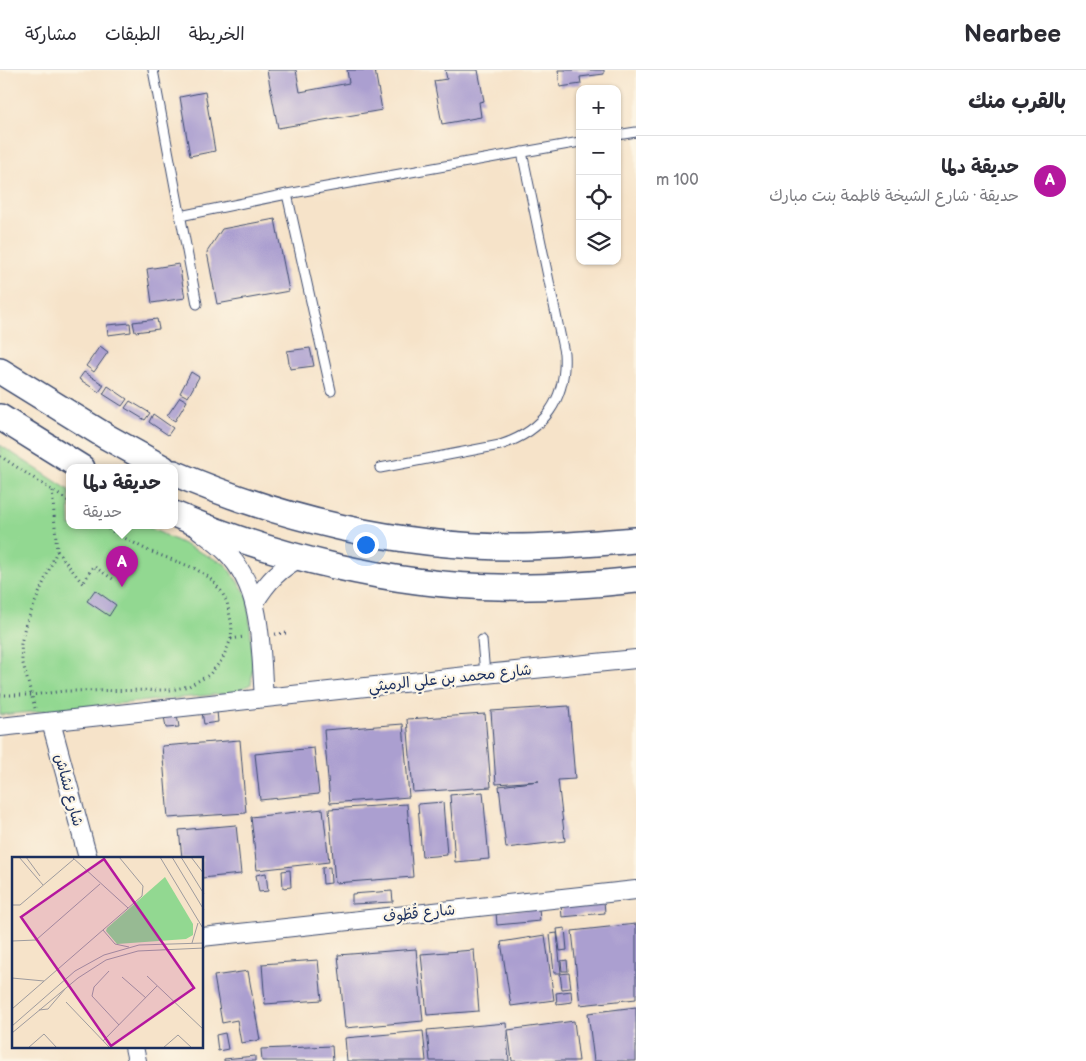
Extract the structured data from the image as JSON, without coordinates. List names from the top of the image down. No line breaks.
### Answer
{"streets":{"street":["شارع محمد بن علي الرميثي","شارع نشاش","شارع قُطُوف"]},"crossings":[["شارع محمد بن علي الرميثي","شارع نشاش"]],"page":{"header":"Nearbee","nav":["الخريطة","الطبقات","مشاركة"],"heading":"بالقرب منك","map_buttons":["+","−"],"list":[{"mark":"A","name":"حديقة دلما","note":"حديقة · شارع الشيخة فاطمة بنت مبارك","value":"100 m"}],"popup":["حديقة دلما","حديقة"],"pins":"A"}}
